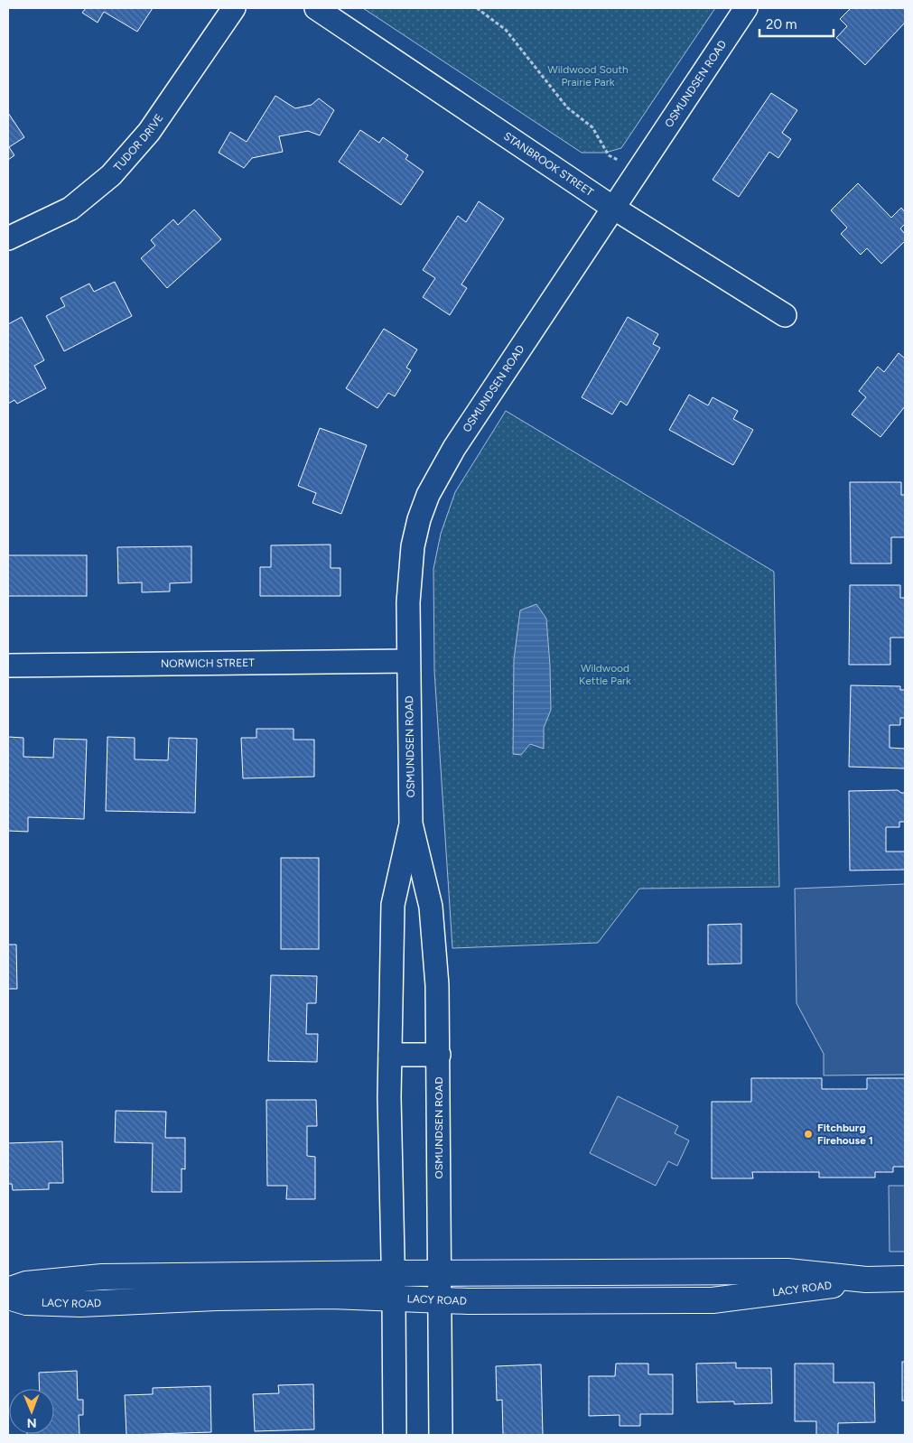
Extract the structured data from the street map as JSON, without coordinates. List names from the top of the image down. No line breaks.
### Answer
{"streets":{"street":["OSMUNDSEN ROAD","TUDOR DRIVE","STANBROOK STREET","NORWICH STREET","LACY ROAD"]},"crossings":[["OSMUNDSEN ROAD","STANBROOK STREET"],["OSMUNDSEN ROAD","NORWICH STREET"],["OSMUNDSEN ROAD","LACY ROAD"]],"parks":["Wildwood South Prairie Park","Wildwood Kettle Park"],"places":["Fitchburg Firehouse 1"],"scale_bar":"20 m","north":"bottom"}
